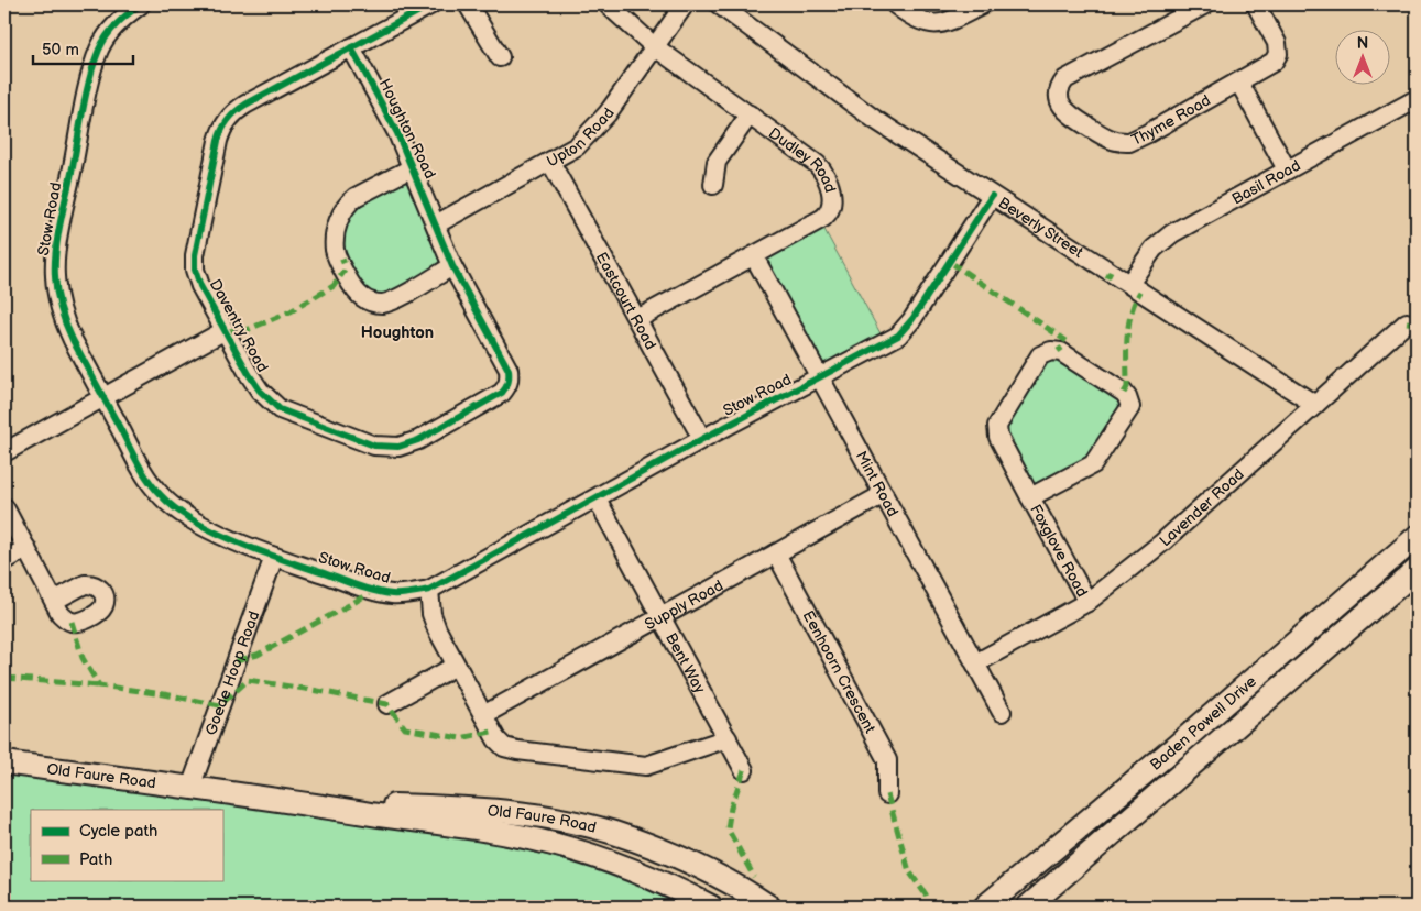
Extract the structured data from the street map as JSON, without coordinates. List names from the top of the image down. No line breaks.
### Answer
{"streets":{"main road":["Baden Powell Drive","Old Faure Road"],"street":["Thyme Road","Houghton Road","Upton Road","Dudley Road","Basil Road","Stow Road","Beverly Street","Eastcourt Road","Daventry Road","Mint Road","Lavender Road","Foxglove Road","Supply Road","Bent Way","Goede Hoop Road","Eenhoorn Crescent"]},"crossings":[["Houghton Road","Upton Road"],["Houghton Road","Daventry Road"],["Upton Road","Dudley Road"],["Upton Road","Eastcourt Road"],["Upton Road","Daventry Road"],["Dudley Road","Eastcourt Road"],["Dudley Road","Mint Road"],["Basil Road","Beverly Street"],["Stow Road","Beverly Street"],["Stow Road","Eastcourt Road"],["Stow Road","Mint Road"],["Stow Road","Bent Way"],["Stow Road","Goede Hoop Road"],["Beverly Street","Lavender Road"],["Mint Road","Lavender Road"],["Mint Road","Supply Road"],["Lavender Road","Foxglove Road"],["Supply Road","Bent Way"],["Supply Road","Eenhoorn Crescent"],["Goede Hoop Road","Old Faure Road"]],"districts":["Houghton"],"legend":["Cycle path","Path"],"scale_bar":"50 m","north":"top"}
